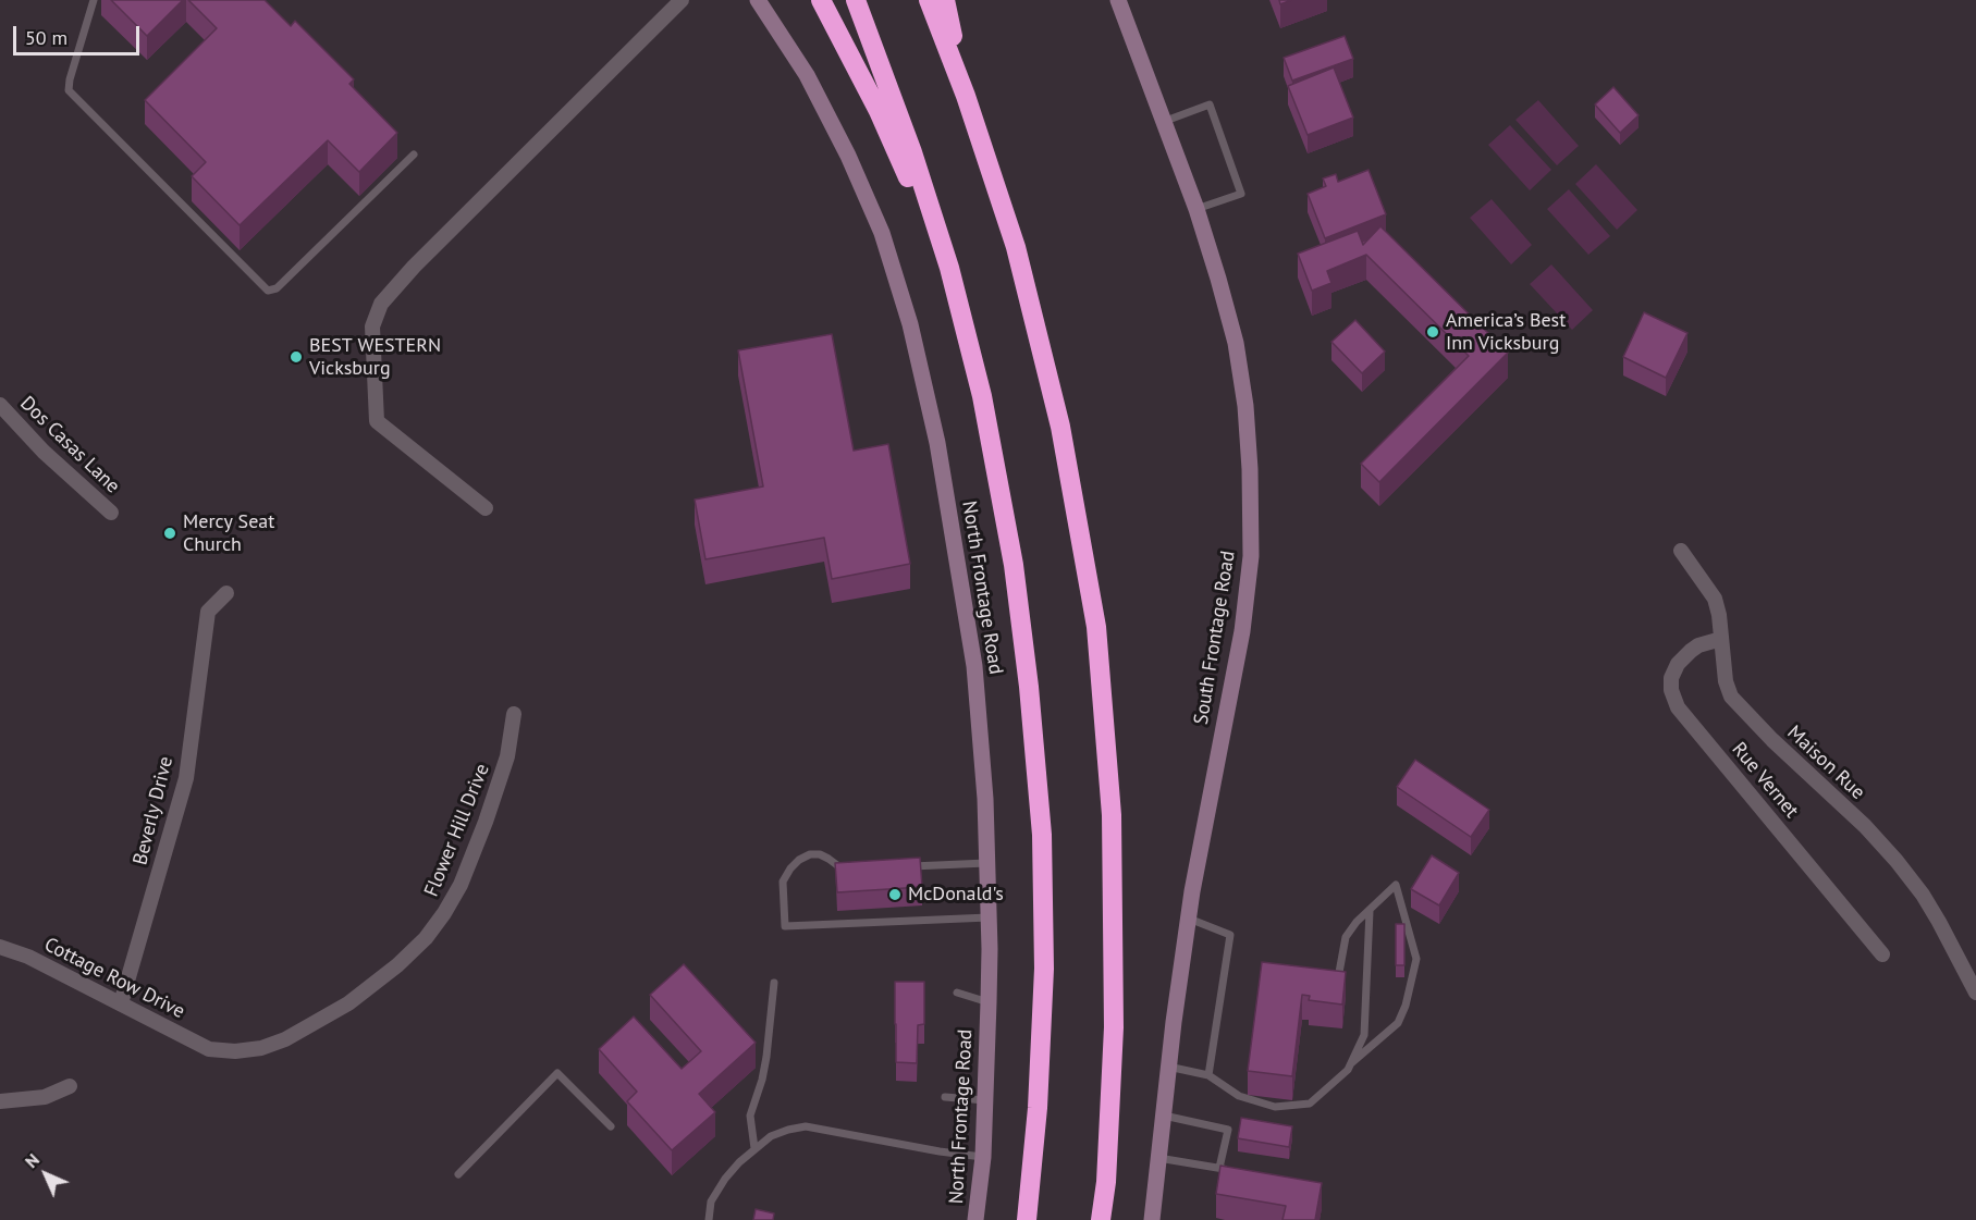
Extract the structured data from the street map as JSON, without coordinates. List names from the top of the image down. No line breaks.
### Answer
{"streets":{"street":["Dos Casas Lane","North Frontage Road","South Frontage Road","Maison Rue","Rue Vernet","Beverly Drive","Flower Hill Drive","Cottage Row Drive"]},"crossings":[["Maison Rue","Rue Vernet"],["Beverly Drive","Cottage Row Drive"],["Flower Hill Drive","Cottage Row Drive"]],"places":["America’s Best Inn Vicksburg","BEST WESTERN Vicksburg","Mercy Seat Church","McDonald's"],"scale_bar":"50 m","north":"top left"}
